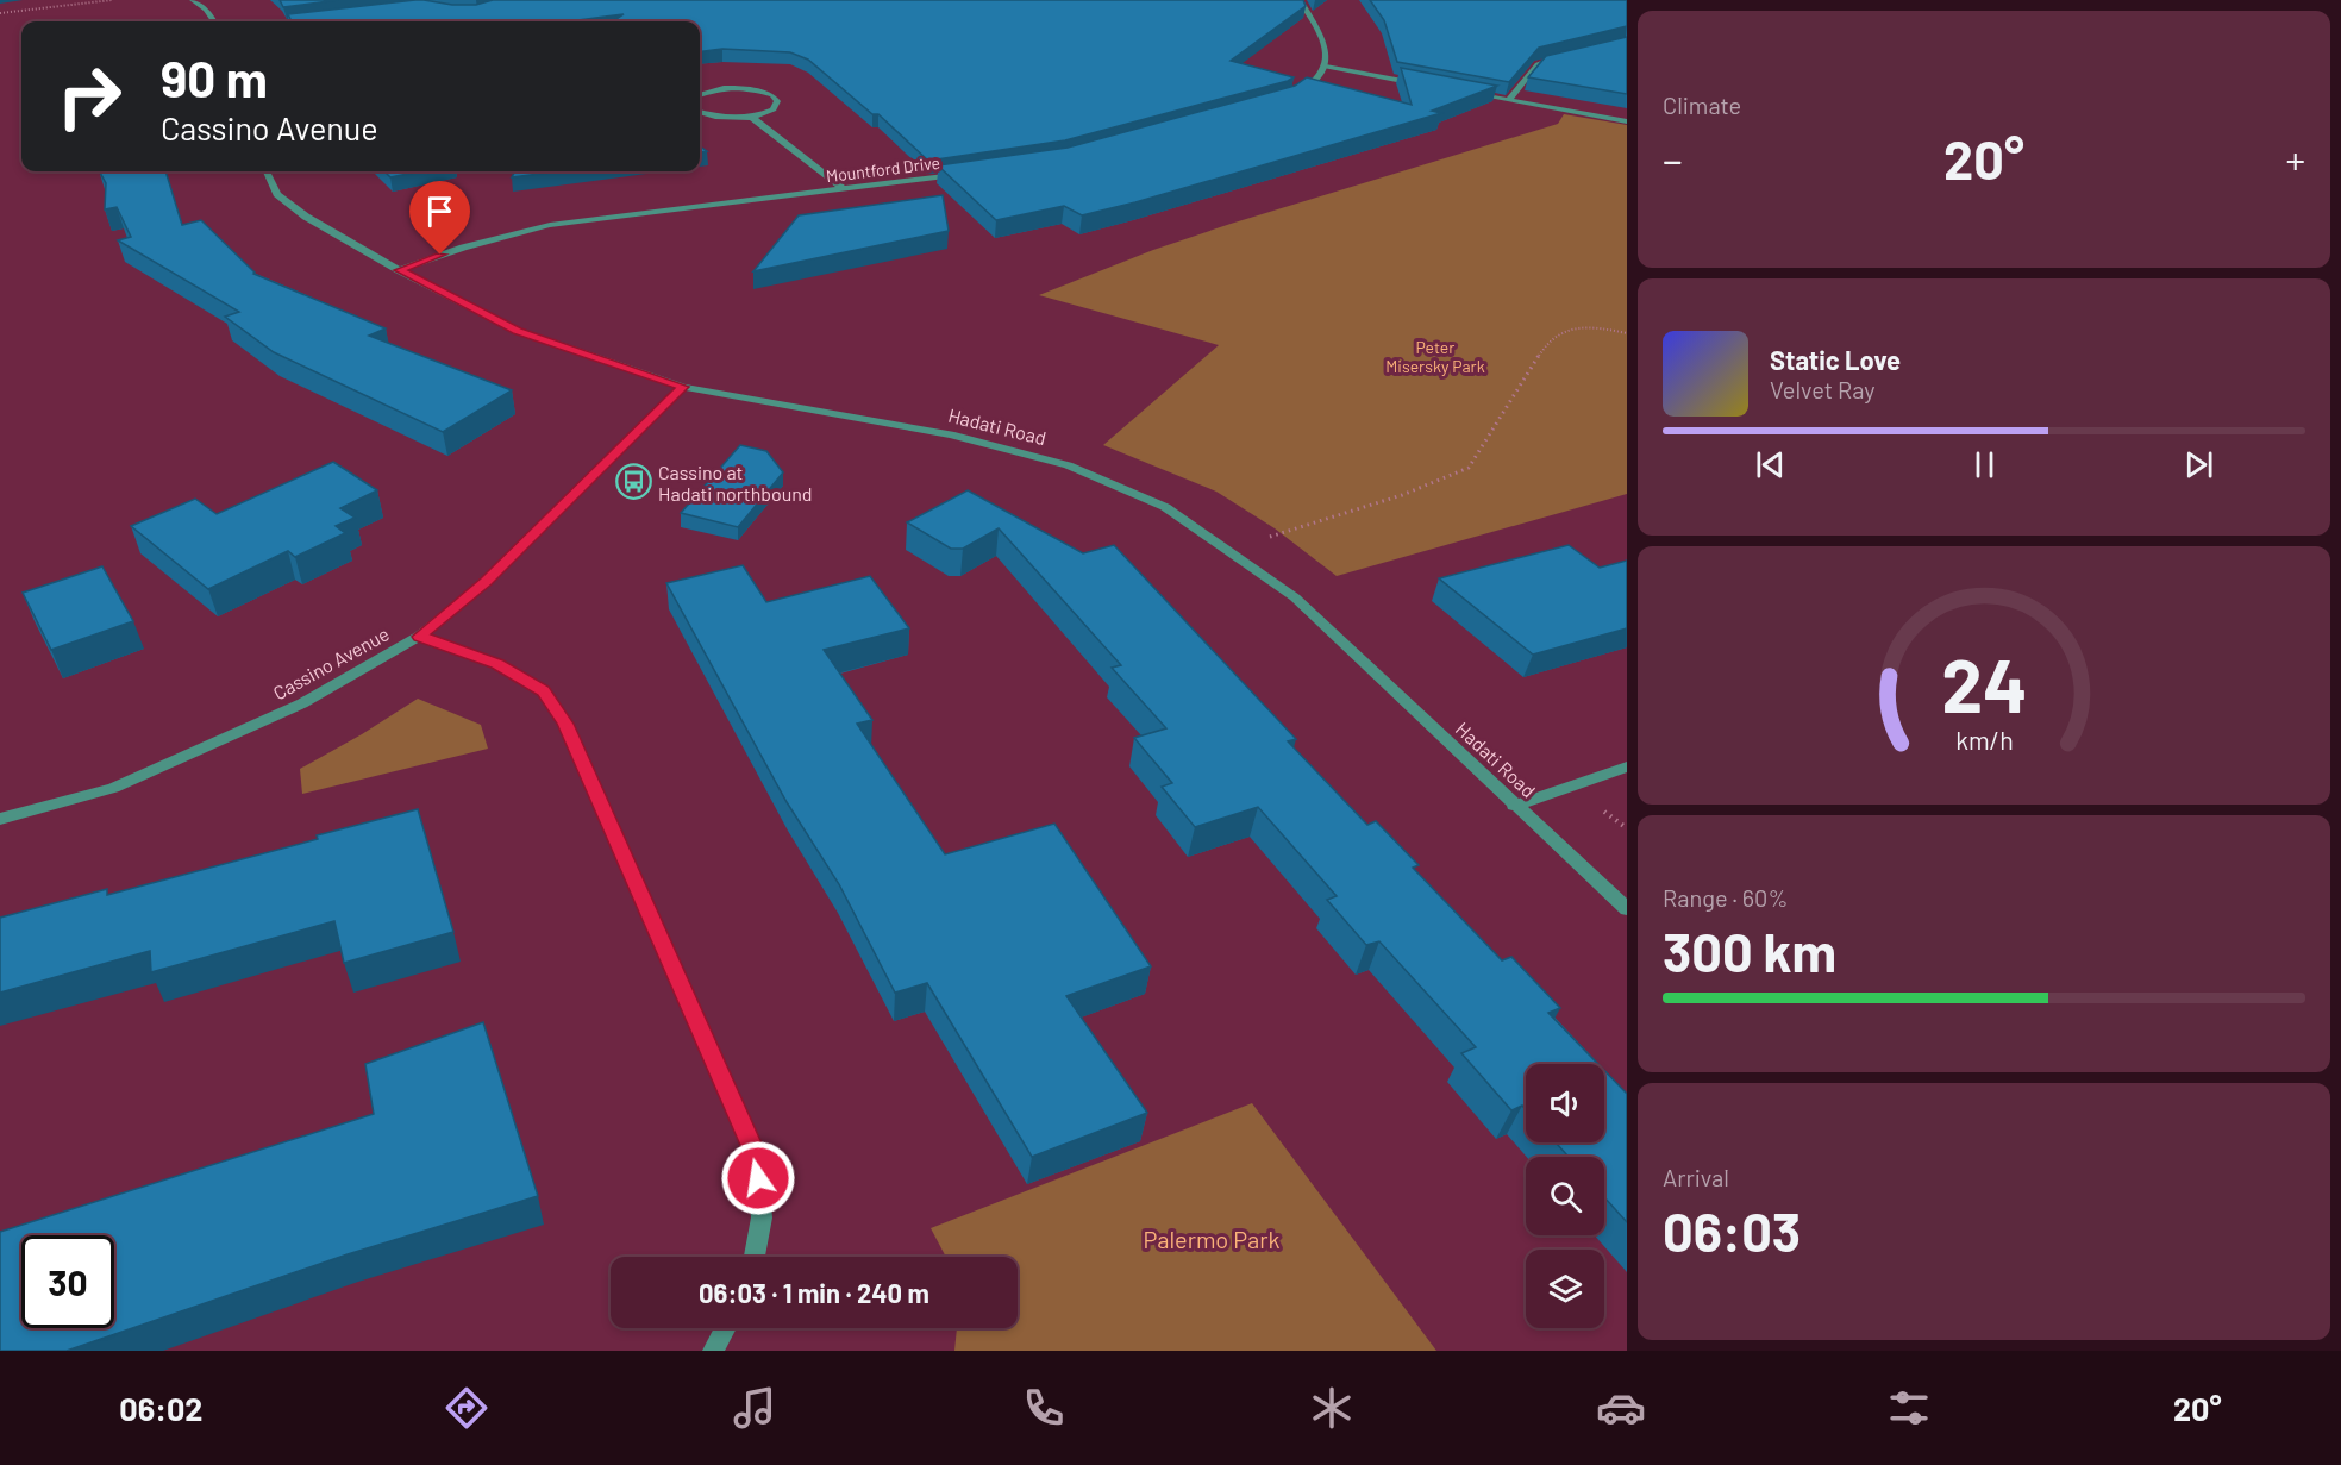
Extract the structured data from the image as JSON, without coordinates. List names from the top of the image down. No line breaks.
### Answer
{"streets":{"street":["Mountford Drive","Hadati Road","Cassino Avenue"]},"crossings":[["Mountford Drive","Hadati Road"],["Hadati Road","Cassino Avenue"]],"parks":["Peter Misersky Park","Palermo Park"],"places":{"bus stop":["Cassino at Hadati northbound"]},"page":{"tile":["Climate",["Range · 60%","300 km"],["Arrival","06:03"]],"turn":["90 m","Cassino Avenue"],"heat":["−","20°","+"],"song":["Static Love","Velvet Ray"],"limit":"30","trip":"06:03 · 1 min · 240 m","tabs":["06:02","20°"],"gauge":["24","km/h"]}}
